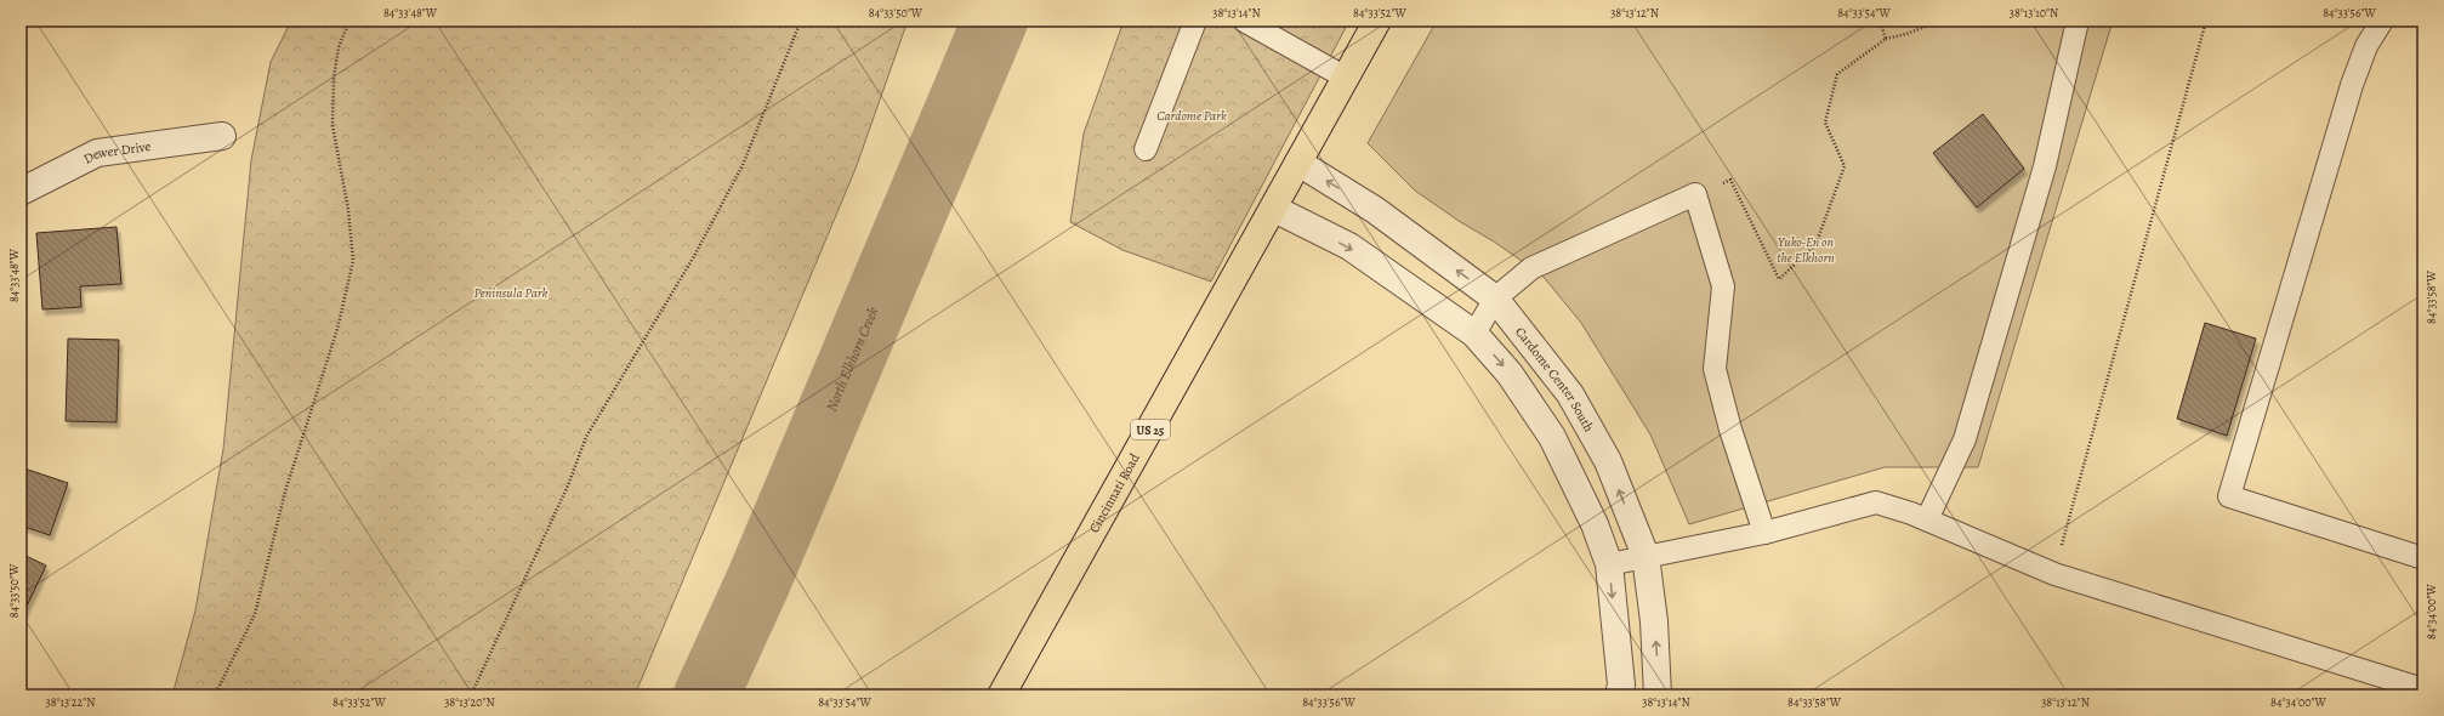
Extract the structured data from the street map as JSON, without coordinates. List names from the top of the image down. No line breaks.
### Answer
{"streets":{"main road":["US 25","Cincinnati Road"],"street":["Dewer Drive","Cardome Center South"]},"crossings":[["Cardome Center South","US 25"],["Cardome Center South","Cincinnati Road"],["US 25","Cincinnati Road"]],"water":["North Elkhorn Creek"],"parks":["Cardome Park","Yuko-En on the Elkhorn","Peninsula Park"],"coordinates":["84°33'48\"W","84°33'50\"W","38°13'14\"N","84°33'52\"W","38°13'12\"N","84°33'54\"W","38°13'10\"N","84°33'56\"W","84°33'58\"W","84°34'00\"W","38°13'22\"N","38°13'20\"N"]}
